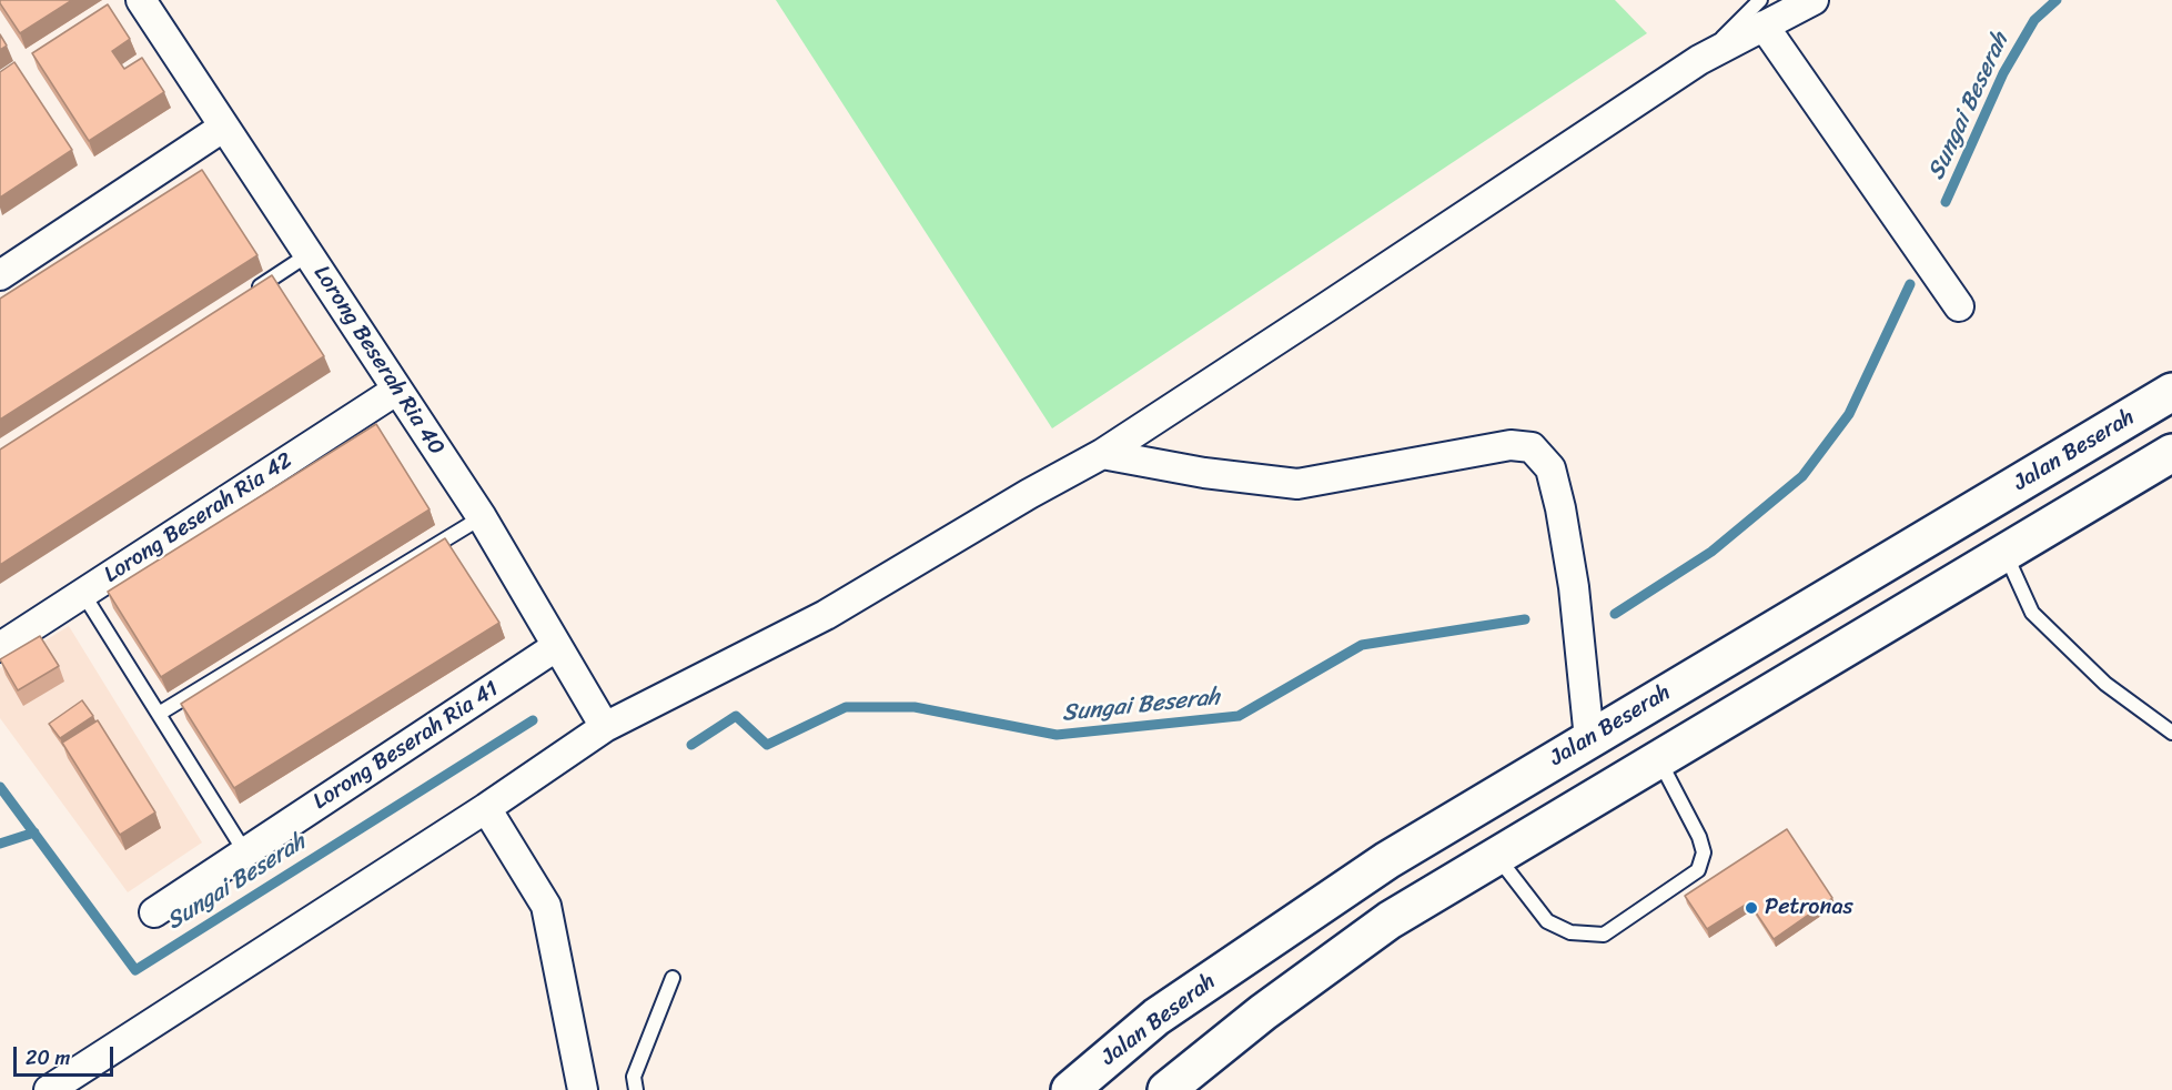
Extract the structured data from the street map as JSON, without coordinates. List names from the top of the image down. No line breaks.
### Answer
{"streets":{"highway":["Jalan Beserah"],"street":["Lorong Beserah Ria 40","Lorong Beserah Ria 42","Lorong Beserah Ria 41"]},"crossings":[["Lorong Beserah Ria 40","Lorong Beserah Ria 42"],["Lorong Beserah Ria 40","Lorong Beserah Ria 41"]],"water":["Sungai Beserah"],"places":["Petronas"],"scale_bar":"20 m"}
